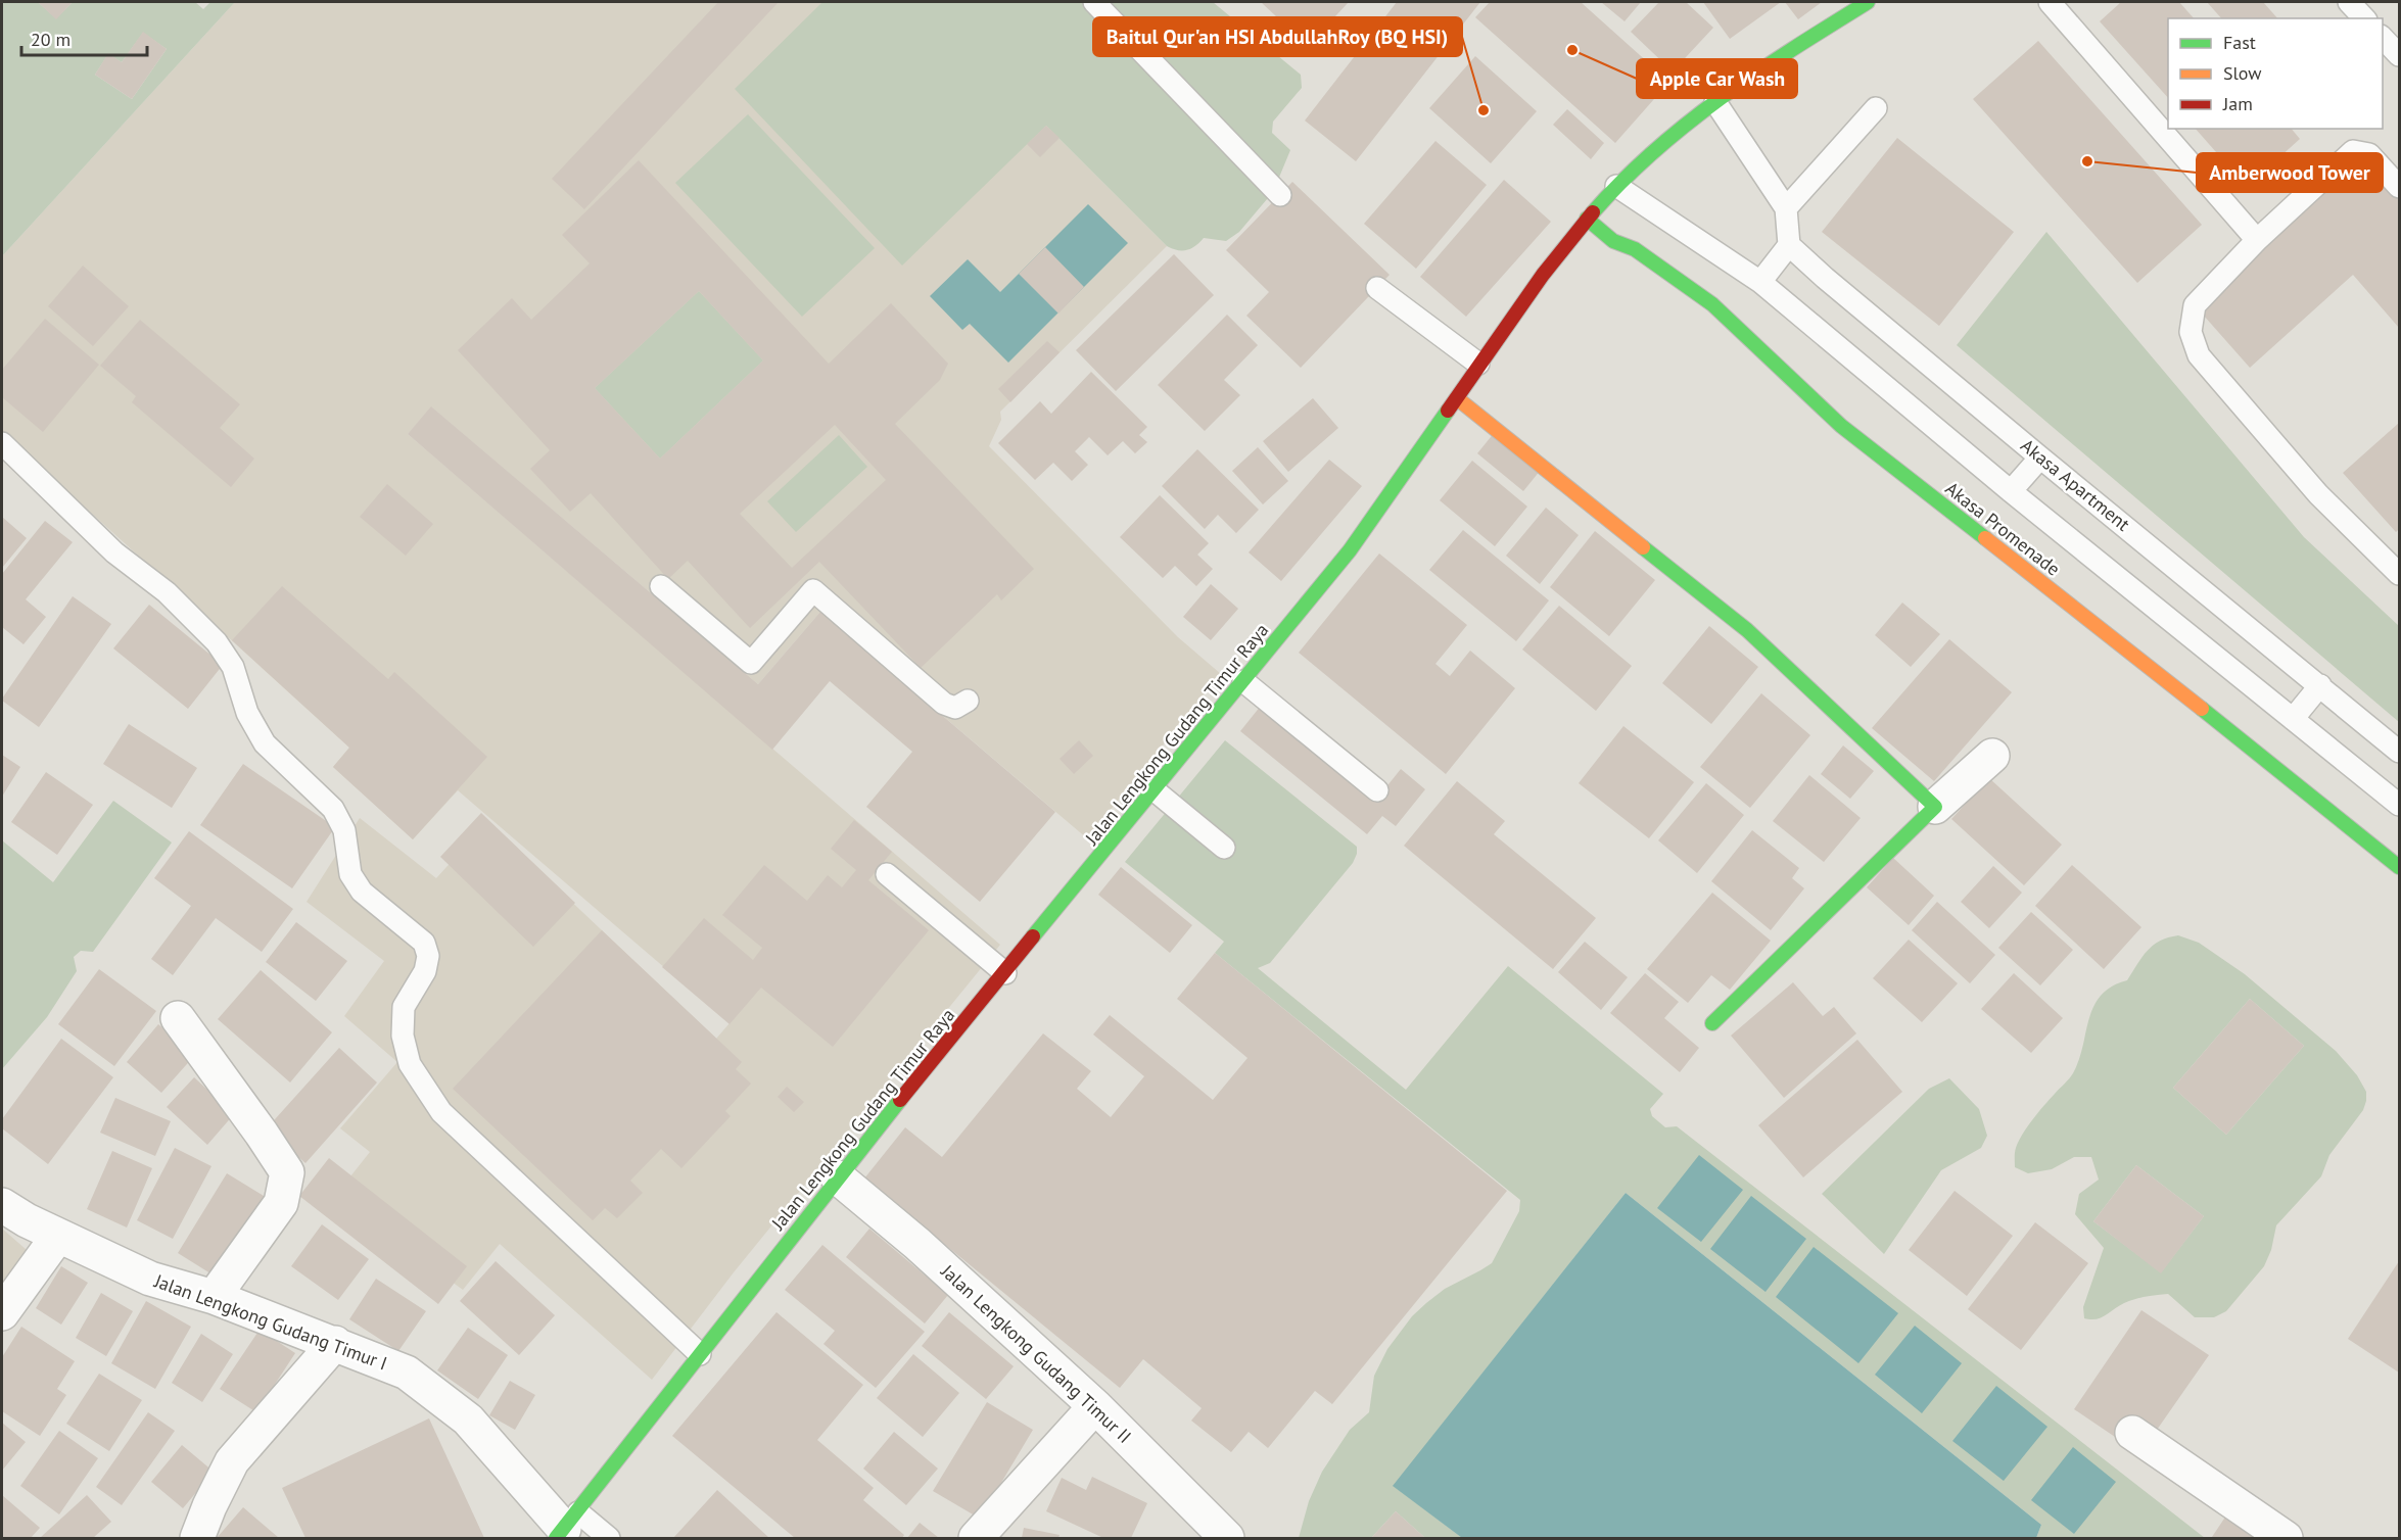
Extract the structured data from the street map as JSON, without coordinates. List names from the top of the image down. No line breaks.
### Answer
{"streets":{"street":["Akasa Promenade","Jalan Lengkong Gudang Timur Raya","Jalan Lengkong Gudang Timur I","Jalan Lengkong Gudang Timur II"],"lane":["Akasa Apartment"]},"crossings":[["Akasa Promenade","Jalan Lengkong Gudang Timur Raya"],["Jalan Lengkong Gudang Timur Raya","Jalan Lengkong Gudang Timur I"],["Jalan Lengkong Gudang Timur Raya","Jalan Lengkong Gudang Timur II"]],"places":["Apple Car Wash","Baitul Qur'an HSI AbdullahRoy (BQ HSI)","Amberwood Tower"],"legend":["Fast","Slow","Jam"],"scale_bar":"20 m"}
